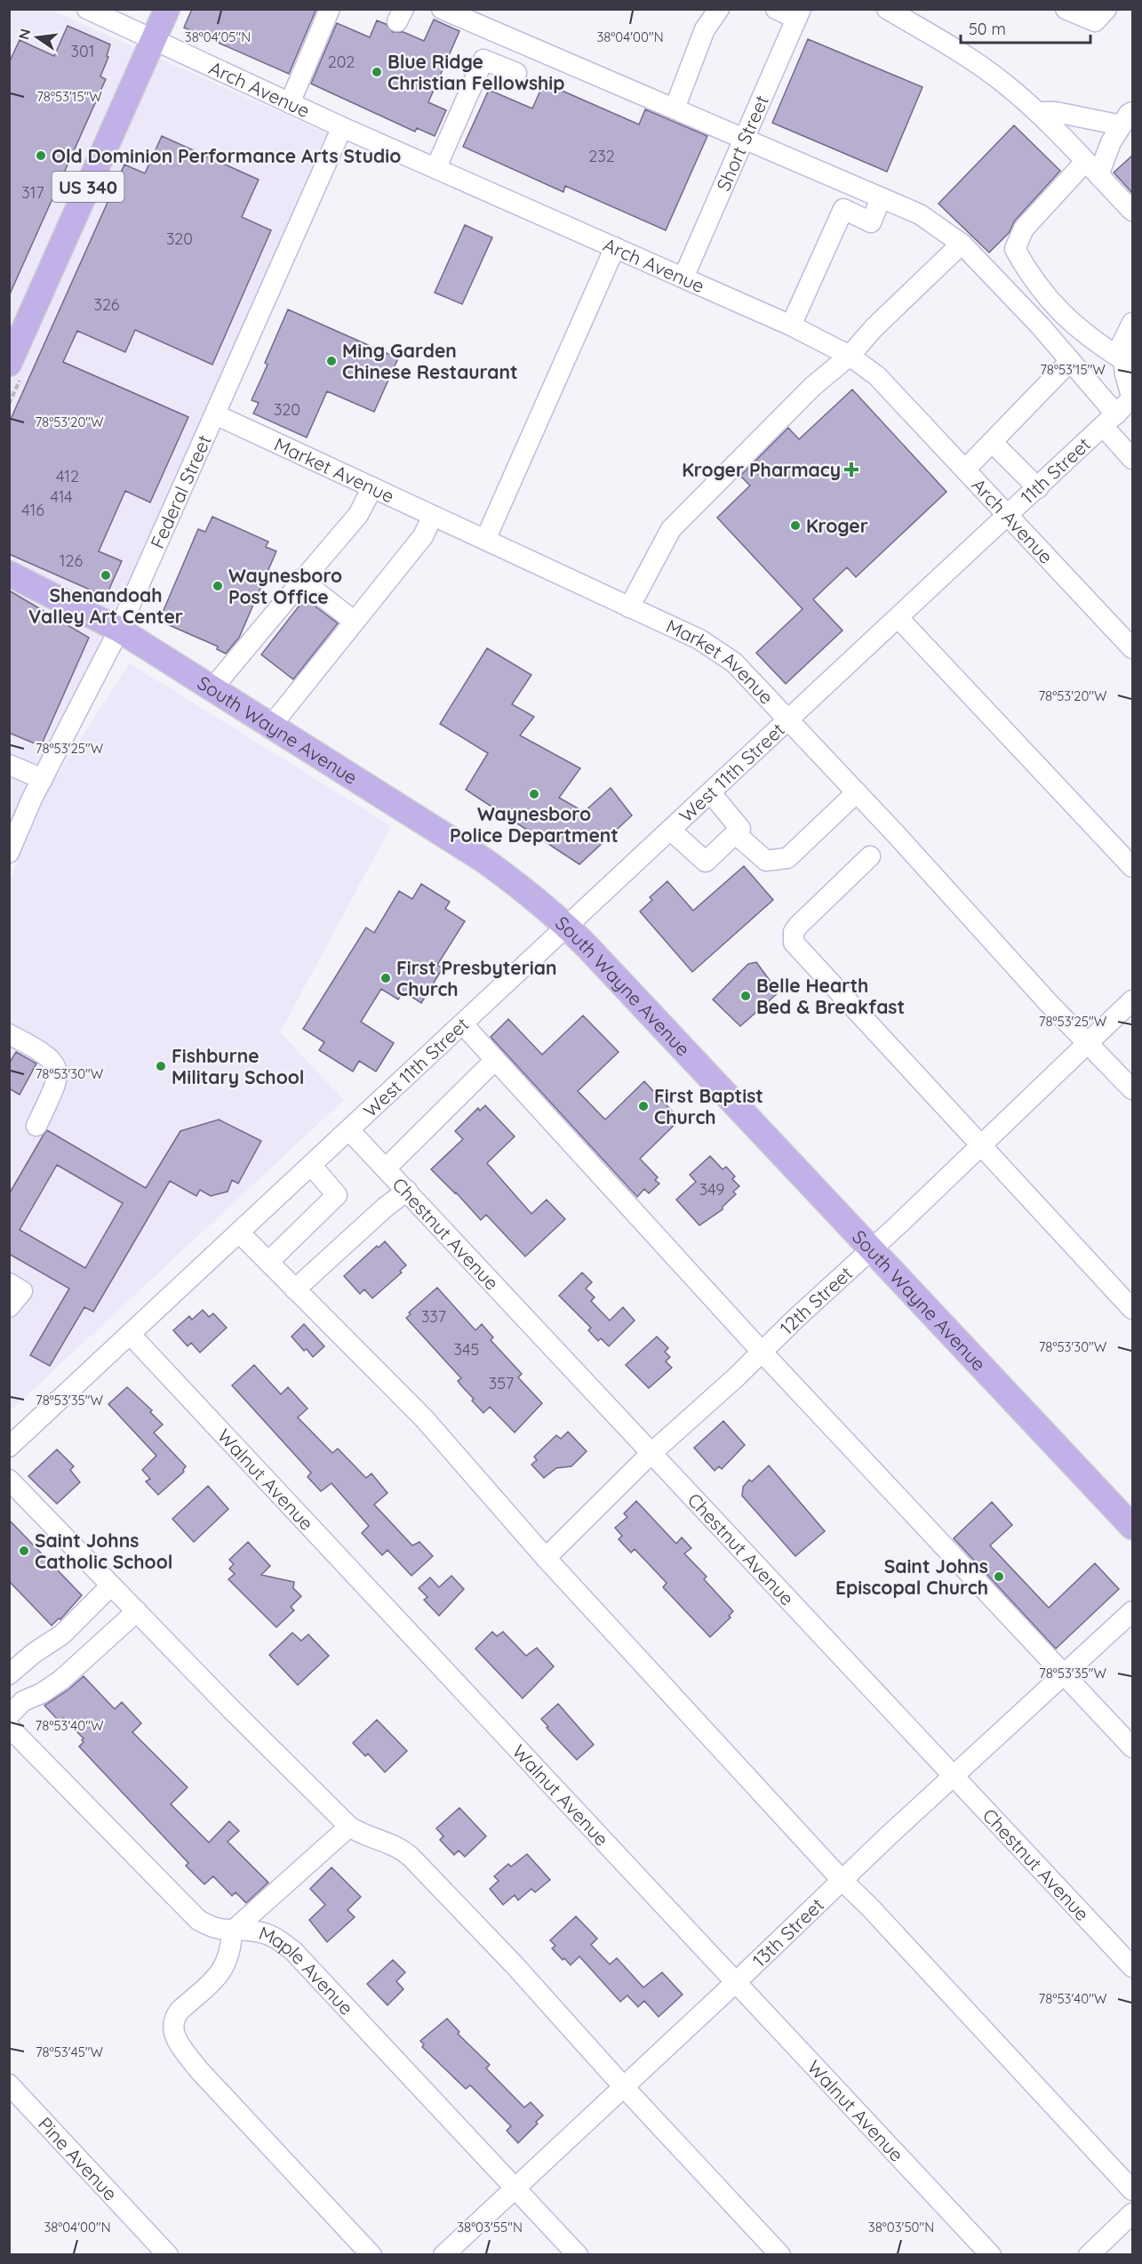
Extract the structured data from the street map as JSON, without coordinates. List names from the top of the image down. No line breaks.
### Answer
{"streets":{"main road":["US 340","South Wayne Avenue"],"street":["Arch Avenue","Short Street","Market Avenue","11th Street","Federal Street","West 11th Street","Chestnut Avenue","12th Street","Walnut Avenue","13th Street","Maple Avenue","Pine Avenue"]},"crossings":[["Arch Avenue","Short Street"],["Arch Avenue","US 340"],["Arch Avenue","11th Street"],["Arch Avenue","Federal Street"],["Arch Avenue","West 11th Street"],["Market Avenue","Federal Street"],["Market Avenue","West 11th Street"],["Market Avenue","12th Street"],["11th Street","West 11th Street"],["Federal Street","South Wayne Avenue"],["South Wayne Avenue","West 11th Street"],["South Wayne Avenue","12th Street"],["West 11th Street","Chestnut Avenue"],["West 11th Street","Walnut Avenue"],["Chestnut Avenue","12th Street"],["Chestnut Avenue","13th Street"],["Walnut Avenue","13th Street"],["13th Street","Maple Avenue"]],"places":{"other":["Blue Ridge Christian Fellowship","Old Dominion Performance Arts Studio","Ming Garden Chinese Restaurant","Kroger","Shenandoah Valley Art Center","Waynesboro Post Office","Waynesboro Police Department","First Presbyterian Church","Belle Hearth Bed & Breakfast","Fishburne Military School","First Baptist Church","Saint Johns Catholic School","Saint Johns Episcopal Church"],"health":["Kroger Pharmacy"]},"house_numbers":["301","202","232","317","320","326","320","412","414","416","126","349","337","345","357"],"scale_bar":"50 m","north":"left","coordinates":["38°04'05\"N","38°04'00\"N","78°53'15\"W","78°53'20\"W","78°53'25\"W","78°53'30\"W","78°53'35\"W","78°53'40\"W","78°53'45\"W","38°03'55\"N","38°03'50\"N"]}
